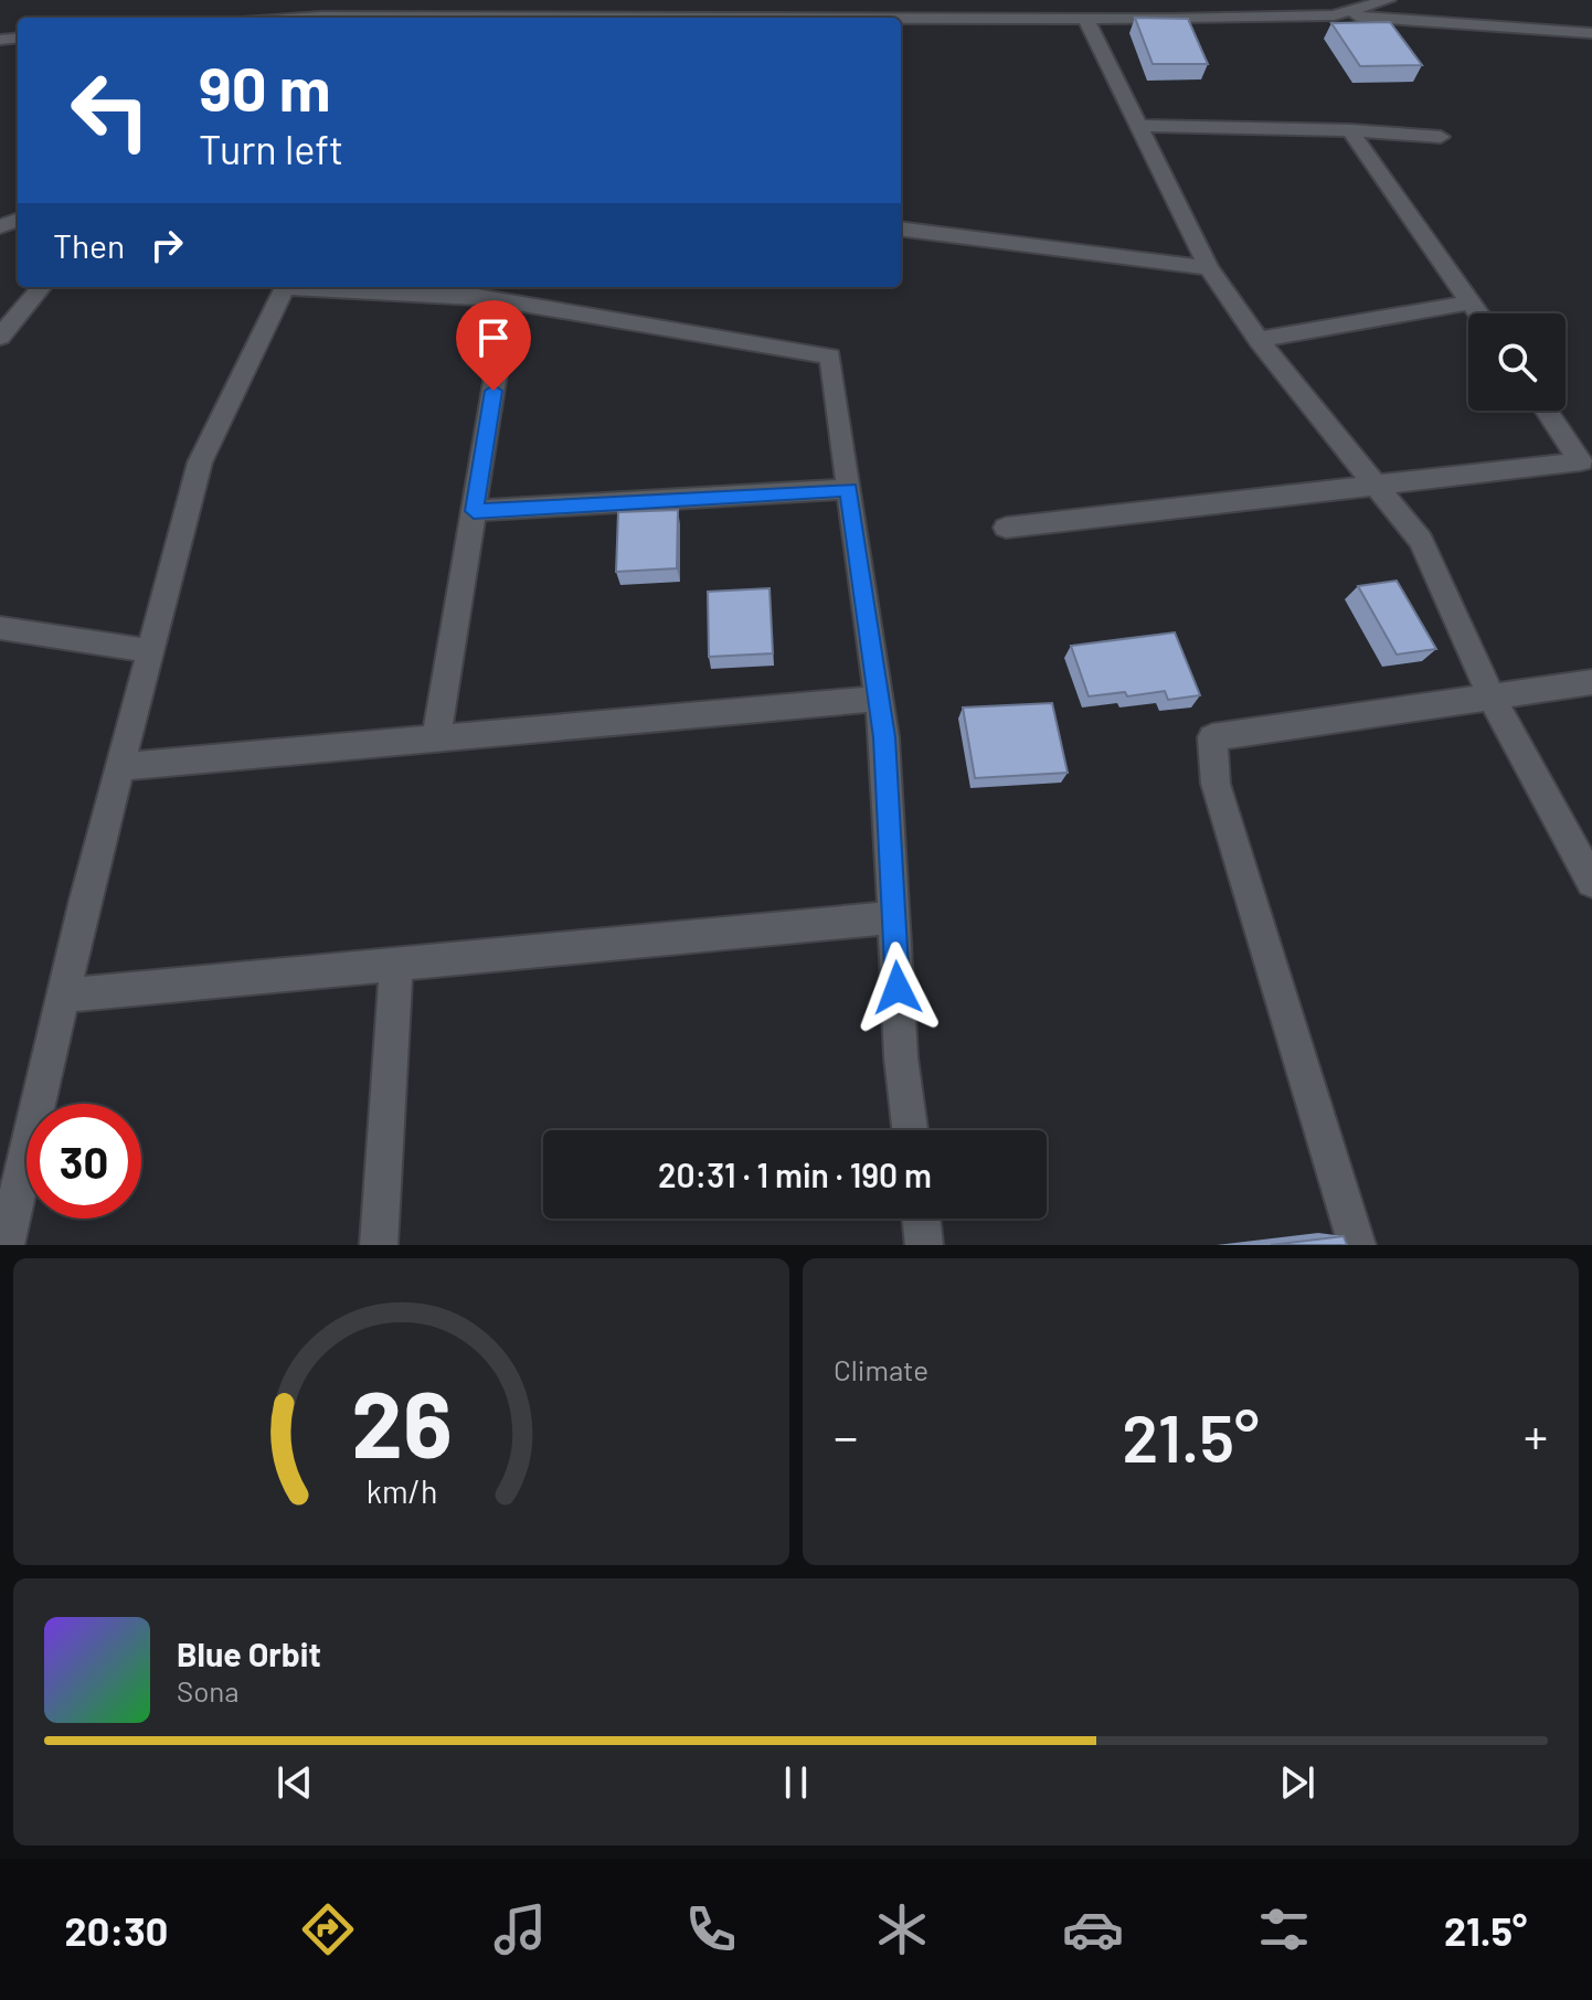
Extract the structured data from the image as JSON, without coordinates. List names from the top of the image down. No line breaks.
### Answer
{"page":{"turn":["90 m","Turn left"],"then":"Then","limit":"30","trip":"20:31 · 1 min · 190 m","tile":"Climate","heat":["−","21.5°","+"],"song":["Blue Orbit","Sona"],"tabs":["20:30","21.5°"],"gauge":["26","km/h"]}}
